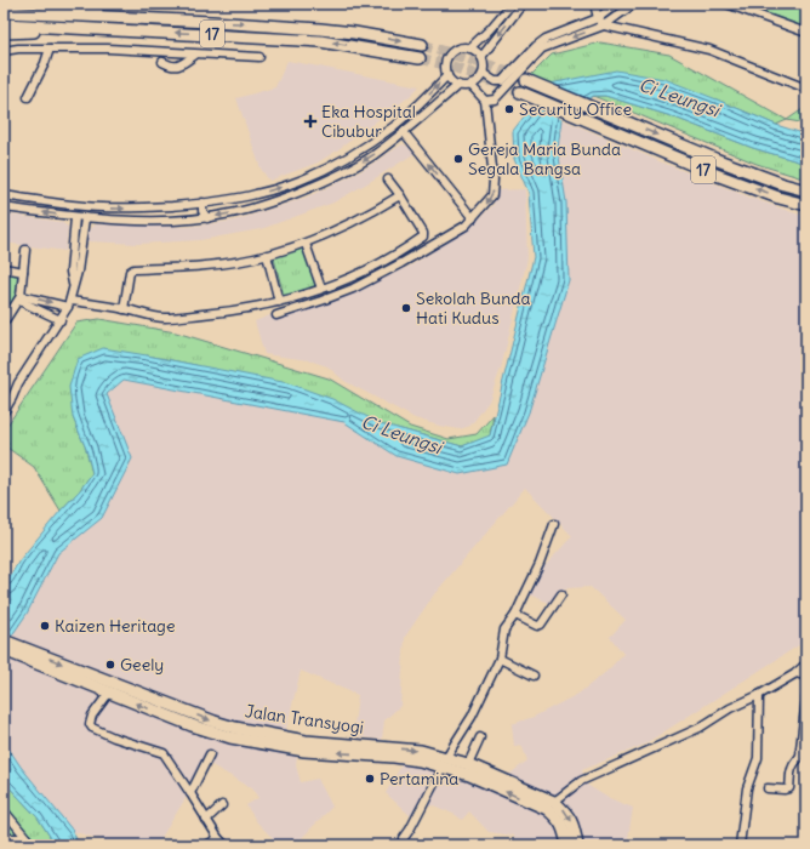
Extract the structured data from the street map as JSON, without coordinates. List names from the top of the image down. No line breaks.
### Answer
{"streets":{"highway":["17","Jalan Transyogi"]},"water":["Ci Leungsi"],"places":{"other":["Security Office","Gereja Maria Bunda Segala Bangsa","Sekolah Bunda Hati Kudus","Kaizen Heritage","Geely","Pertamina"],"health":["Eka Hospital Cibubur"]}}
